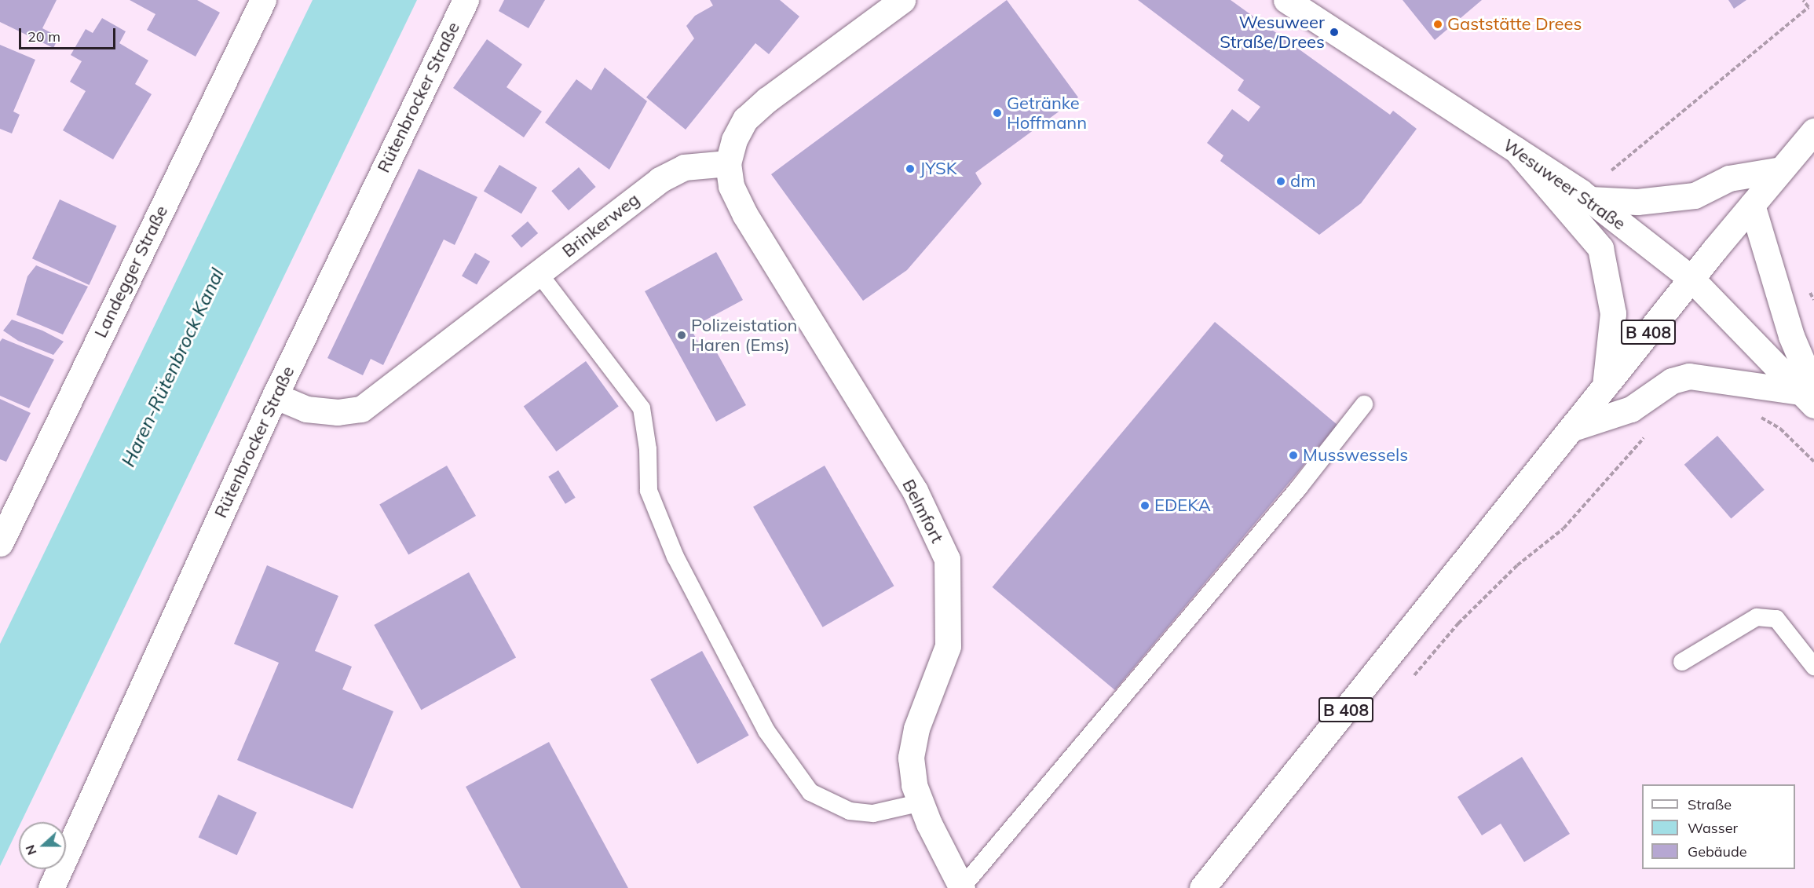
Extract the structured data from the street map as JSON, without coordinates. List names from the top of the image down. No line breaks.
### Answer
{"streets":{"main road":["Rütenbrocker Straße","Wesuweer Straße","Brinkerweg","Landegger Straße","B 408","Belmfort"]},"crossings":[["Rütenbrocker Straße","Brinkerweg"],["Wesuweer Straße","B 408"],["Brinkerweg","Belmfort"]],"water":["Haren-Rütenbrock Kanal"],"places":["Gaststätte Drees","Wesuweer Straße/Drees","Getränke Hoffmann","JYSK","dm","Polizeistation Haren (Ems)","Musswessels","EDEKA"],"legend":["Straße","Wasser","Gebäude"],"scale_bar":"20 m","north":"left"}
